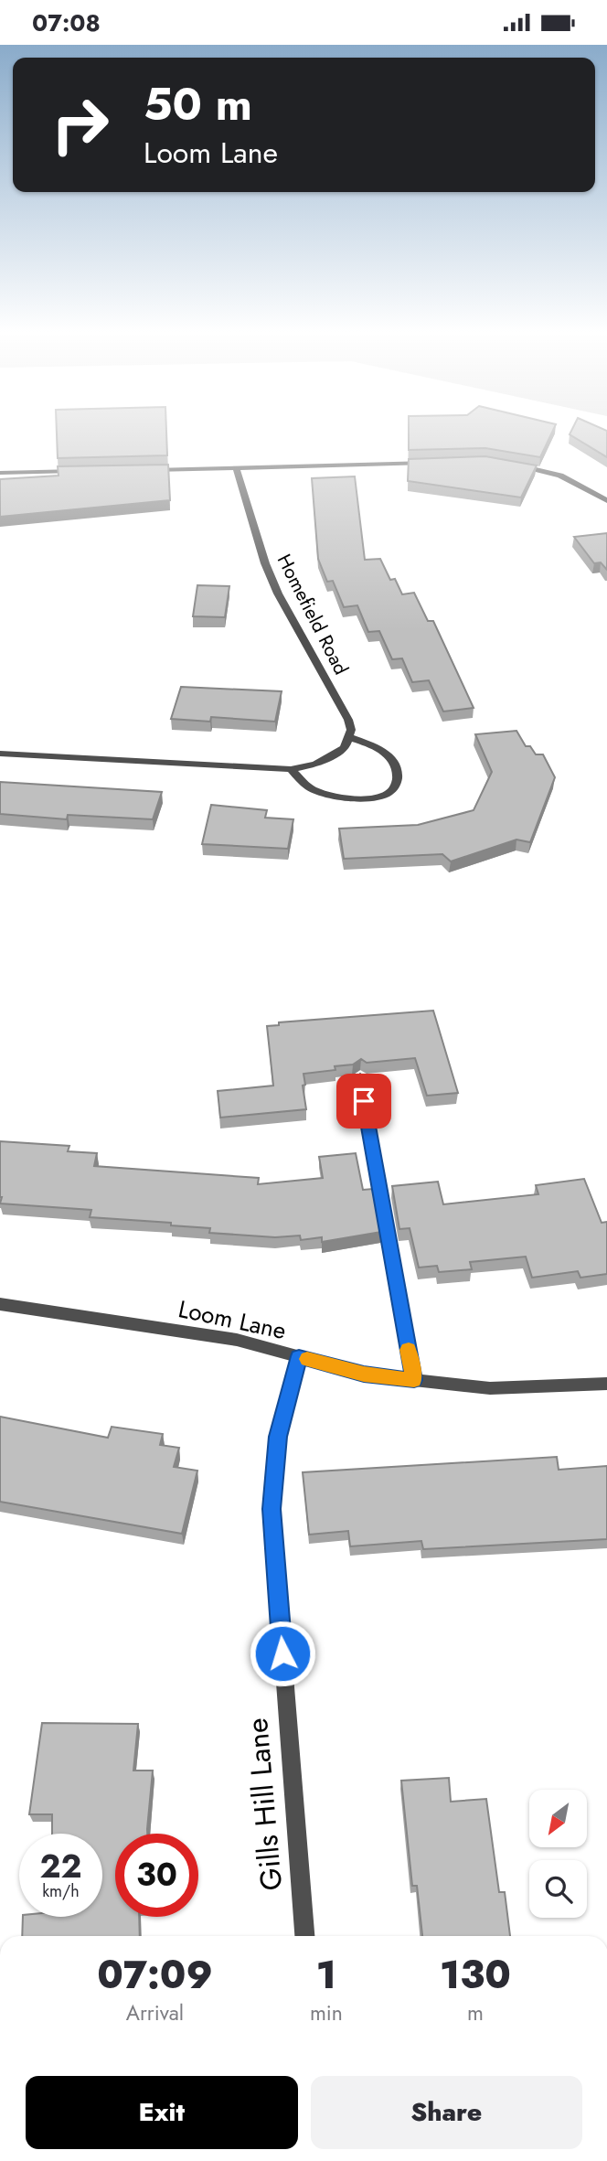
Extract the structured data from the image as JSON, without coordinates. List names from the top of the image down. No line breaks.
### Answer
{"streets":{"street":["Homefield Road","Loom Lane","Gills Hill Lane"]},"crossings":[["Loom Lane","Gills Hill Lane"]],"north":"bottom left","page":{"status":"07:08","turn":["50 m","Loom Lane"],"speed":"22 km/h","limit":"30","eta":["07:09","Arrival","1","min","130","m"],"buttons":["Exit","Share"]}}
